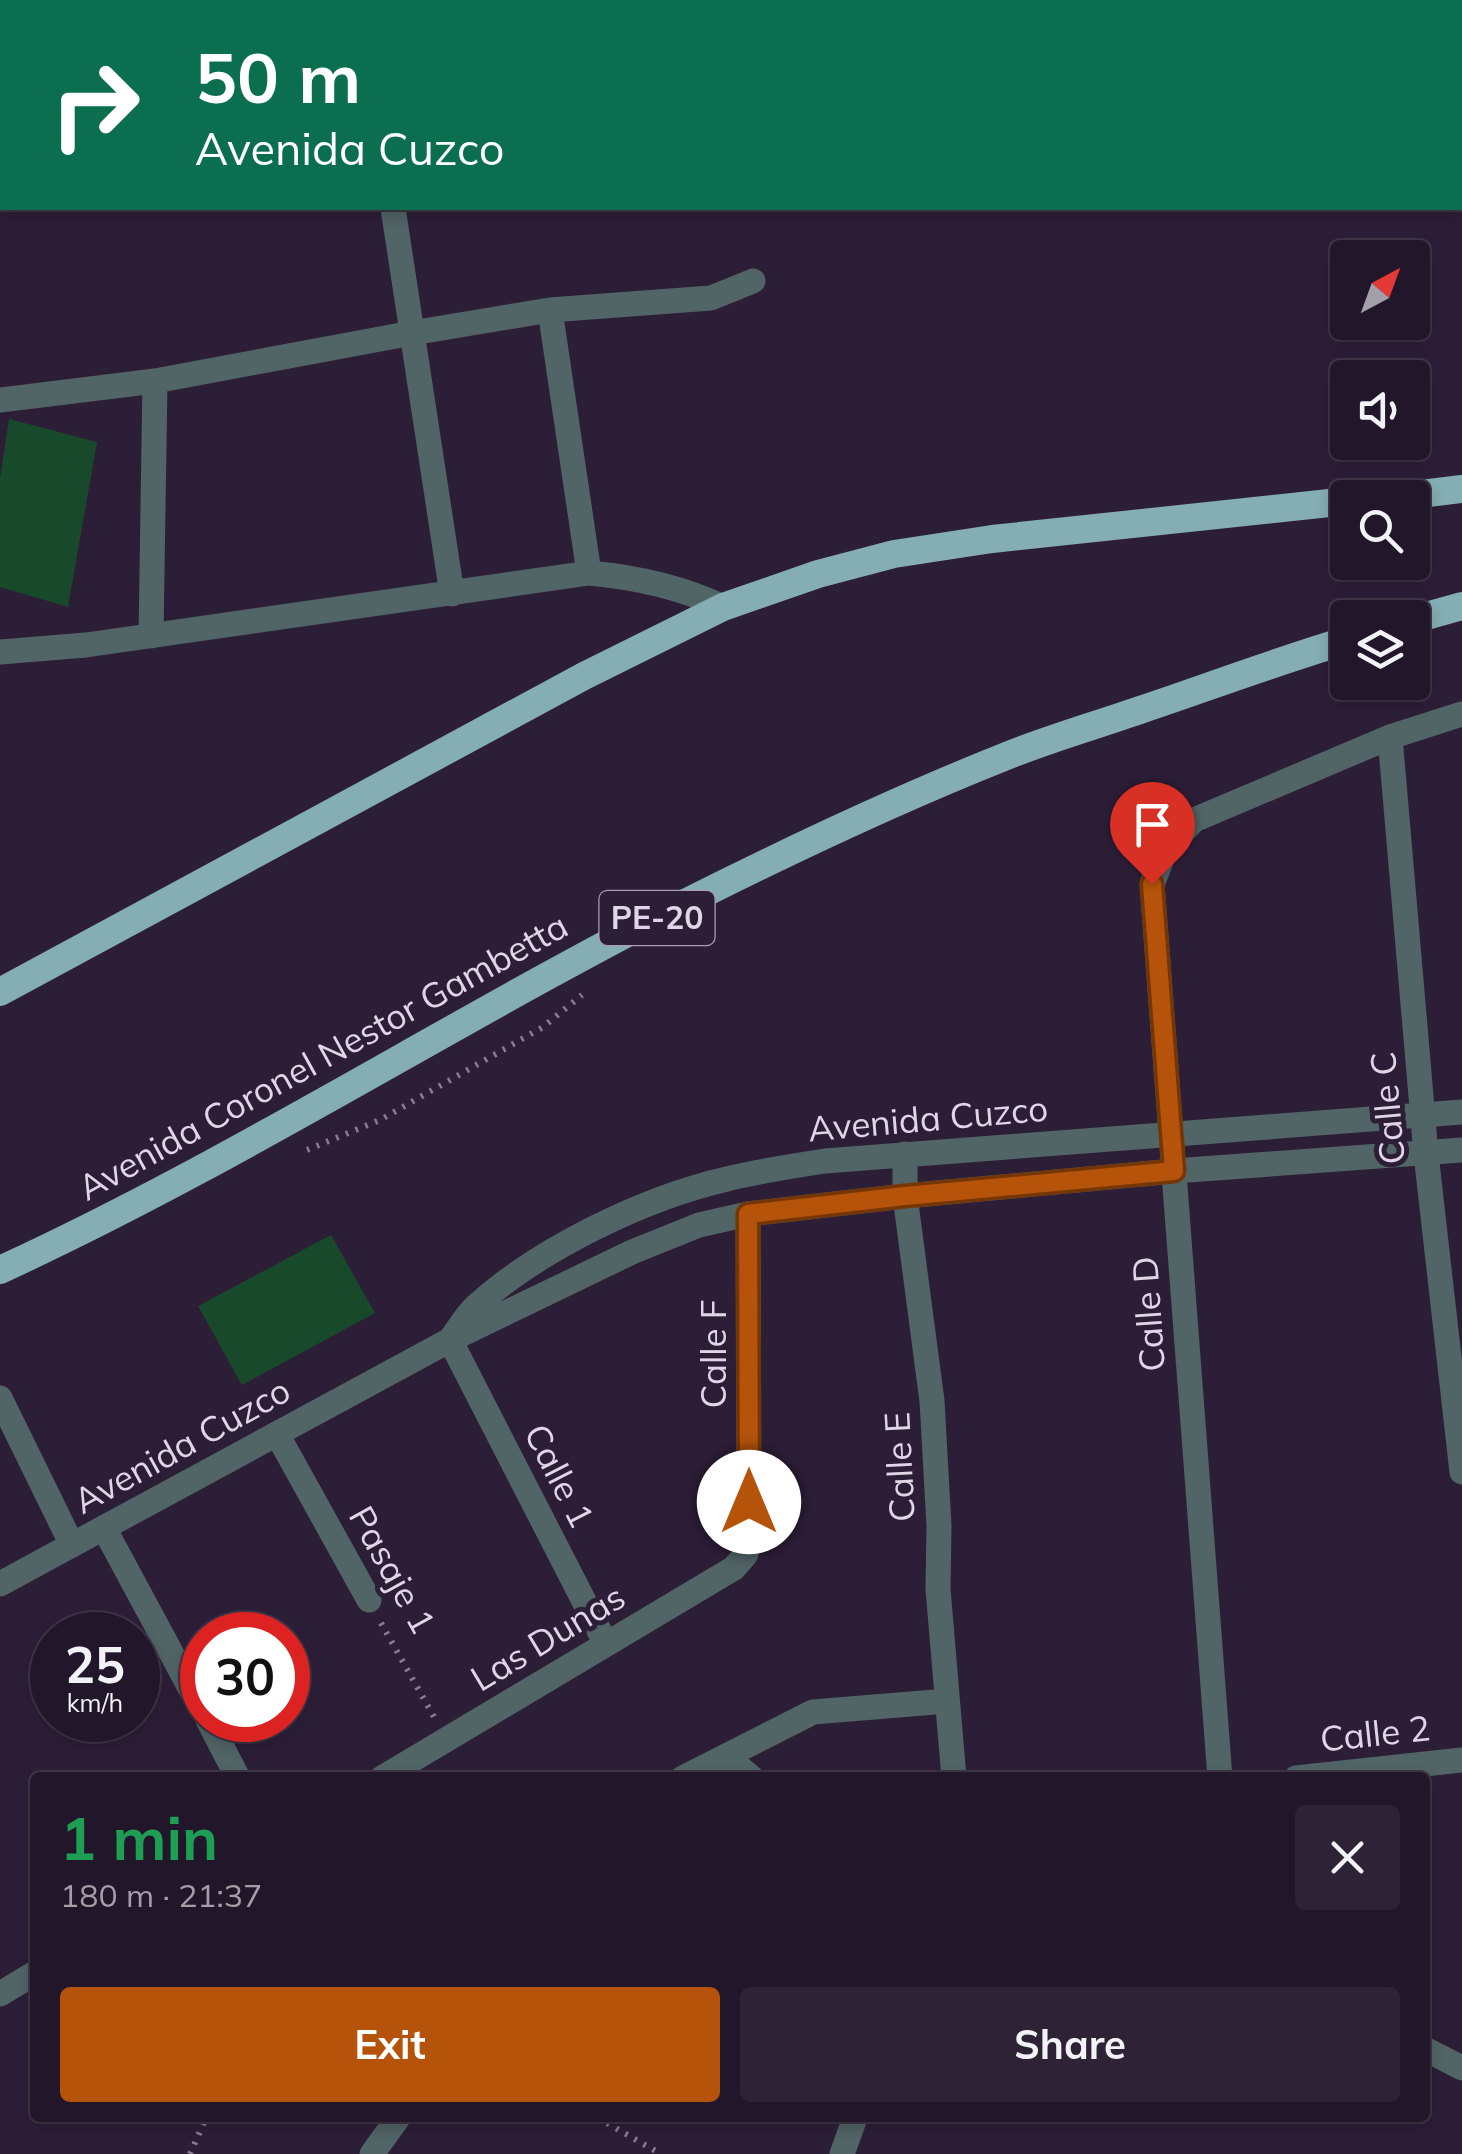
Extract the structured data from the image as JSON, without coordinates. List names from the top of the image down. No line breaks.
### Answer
{"streets":{"highway":["PE-20","Avenida Coronel Nestor Gambetta"],"street":["Calle C","Avenida Cuzco","Calle D","Calle F","Calle E","Calle 1","Pasaje 1","Las Dunas","Calle 2"]},"crossings":[["Calle C","Avenida Cuzco"],["Calle C","Calle D"],["Avenida Cuzco","Calle D"],["Avenida Cuzco","Calle F"],["Avenida Cuzco","Calle E"],["Avenida Cuzco","Calle 1"],["Avenida Cuzco","Pasaje 1"],["Calle F","Las Dunas"],["Calle 1","Las Dunas"],["Pasaje 1","Las Dunas"]],"north":"top right","page":{"turn":["50 m","Avenida Cuzco"],"speed":"25 km/h","limit":"30","heading":["1 min","180 m · 21:37"],"buttons":["Exit","Share"]}}
